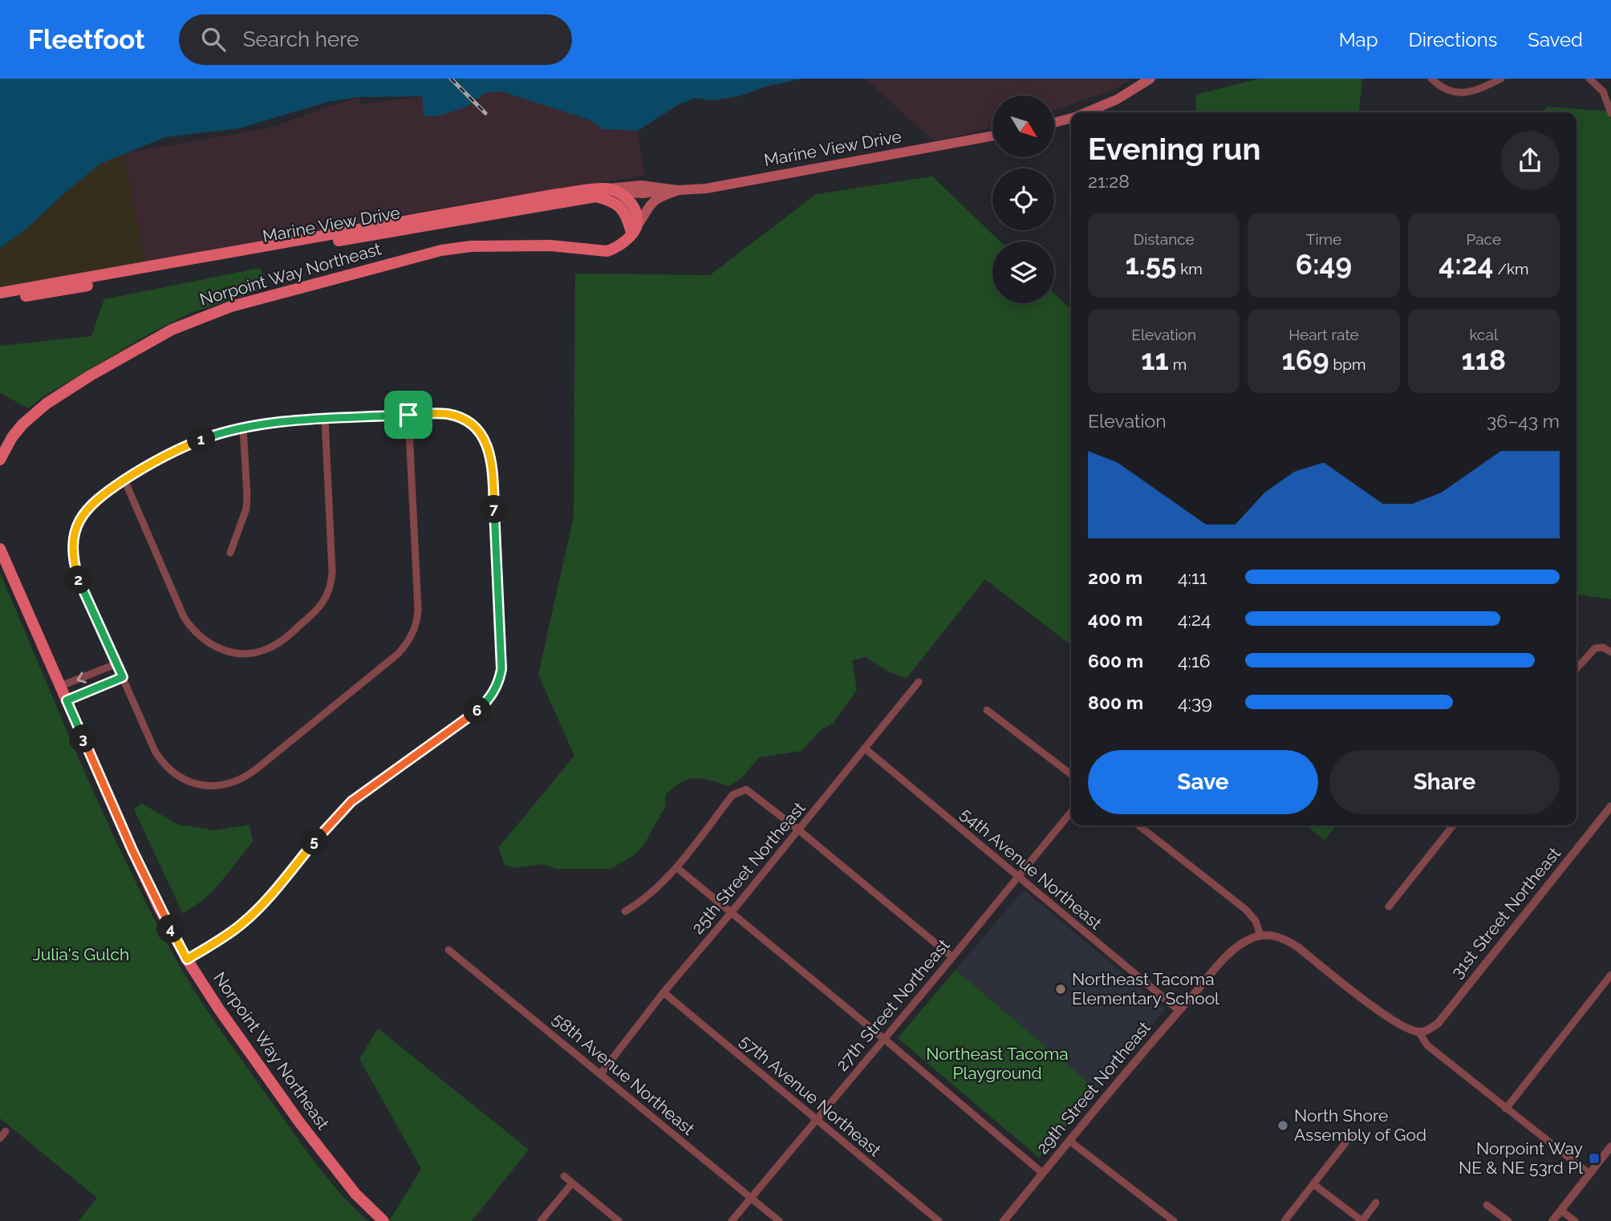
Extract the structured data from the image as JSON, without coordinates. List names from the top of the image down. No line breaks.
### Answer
{"streets":{"main road":["Marine View Drive","Norpoint Way Northeast"],"street":["25th Street Northeast","54th Avenue Northeast","31st Street Northeast","27th Street Northeast","58th Avenue Northeast","29th Street Northeast","57th Avenue Northeast"]},"crossings":[["25th Street Northeast","54th Avenue Northeast"],["25th Street Northeast","58th Avenue Northeast"],["25th Street Northeast","57th Avenue Northeast"],["54th Avenue Northeast","27th Street Northeast"],["54th Avenue Northeast","29th Street Northeast"],["27th Street Northeast","58th Avenue Northeast"],["27th Street Northeast","57th Avenue Northeast"]],"parks":["Julia's Gulch","Northeast Tacoma Playground"],"places":{"other":["Northeast Tacoma Elementary School","North Shore Assembly of God"],"transit":["Norpoint Way NE & NE 53rd Pl"]},"north":"bottom right","page":{"header":"Fleetfoot","search":"Search here","nav":["Map","Directions","Saved"],"heading":["Evening run","21:28"],"stats":[["Distance","1.55 km"],["Time","6:49"],["Pace","4:24 /km"],["Elevation","11 m"],["Heart rate","169 bpm"],["kcal","118"]],"chart":["Elevation","36–43 m"],"pins":["1","7","2","6","3","5","4"],"list":[{"name":"200 m","note":"4:11"},{"name":"400 m","note":"4:24"},{"name":"600 m","note":"4:16"},{"name":"800 m","note":"4:39"}],"buttons":["Save","Share"]}}
